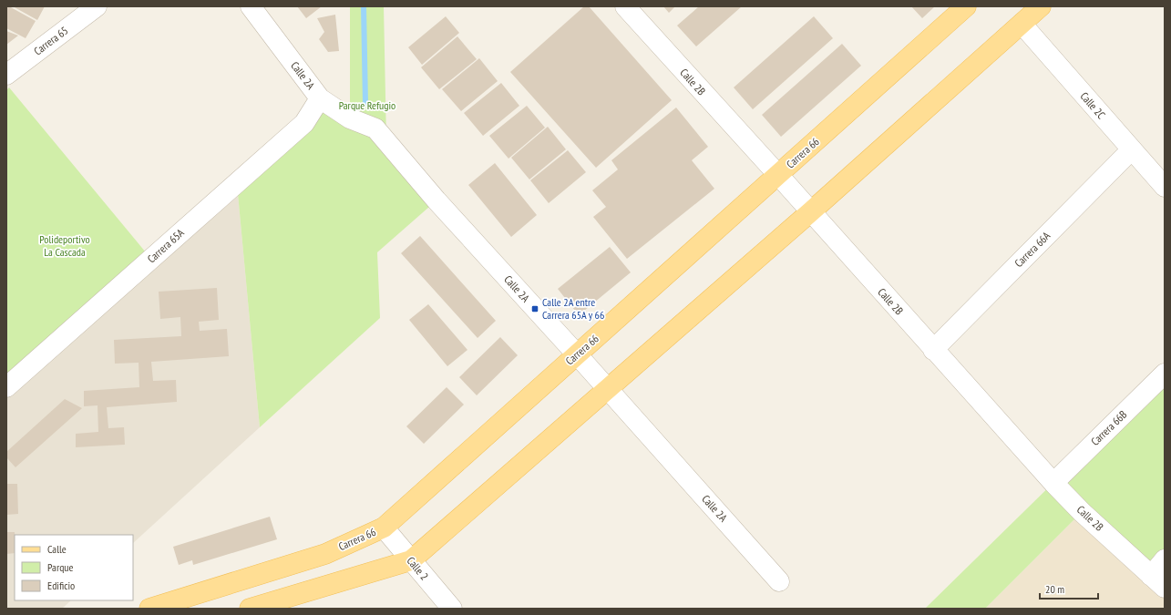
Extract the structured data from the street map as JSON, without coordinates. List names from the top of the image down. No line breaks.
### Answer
{"streets":{"main road":["Carrera 66"],"street":["Carrera 65","Calle 2A","Calle 2B","Calle 2C","Carrera 65A","Carrera 66A","Carrera 66B","Calle 2"]},"crossings":[["Calle 2A","Carrera 66"],["Calle 2A","Carrera 65A"],["Calle 2B","Carrera 66"],["Calle 2B","Carrera 66A"],["Calle 2B","Carrera 66B"],["Calle 2C","Carrera 66A"],["Carrera 66","Calle 2"]],"parks":["Parque Refugio","Polideportivo La Cascada"],"places":{"transit":["Calle 2A entre Carrera 65A y 66"]},"legend":["Calle","Parque","Edificio"],"scale_bar":"20 m"}
